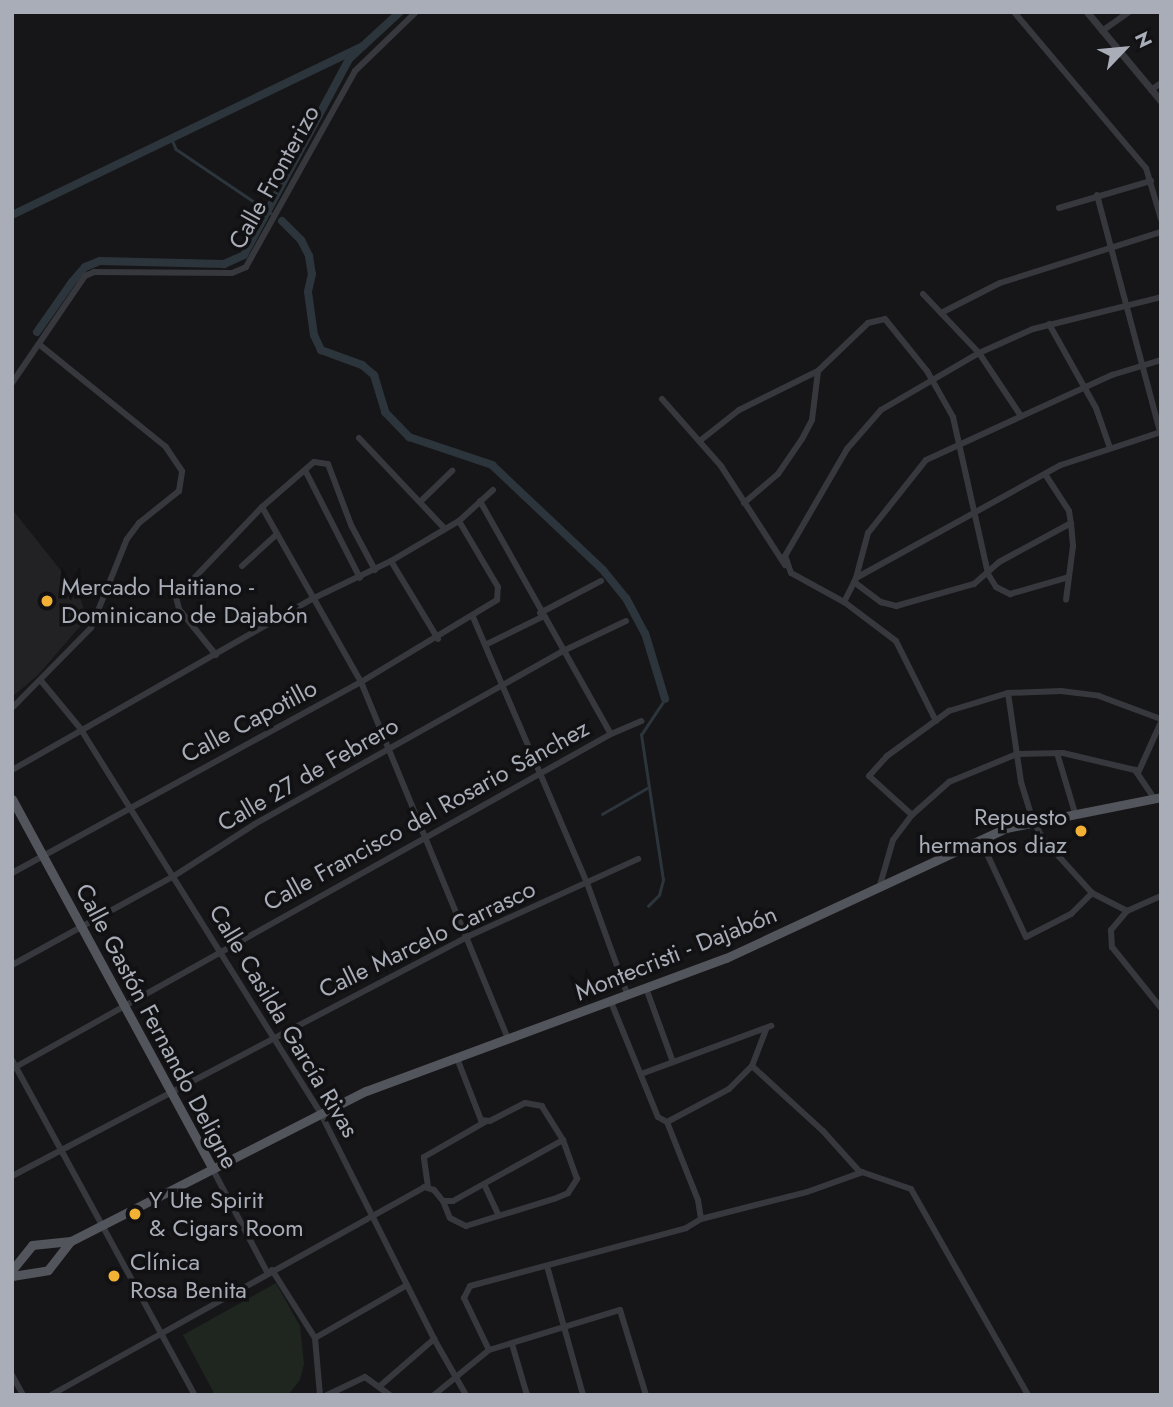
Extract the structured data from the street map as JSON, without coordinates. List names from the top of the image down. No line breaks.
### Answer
{"streets":{"main road":["Montecristi - Dajabón","Calle Gastón Fernando Deligne"],"street":["Calle Fronterizo","Calle Capotillo","Calle 27 de Febrero","Calle Francisco del Rosario Sánchez","Calle Marcelo Carrasco","Calle Casilda García Rivas"]},"crossings":[["Calle Capotillo","Calle Casilda García Rivas"],["Calle Capotillo","Calle Gastón Fernando Deligne"],["Calle 27 de Febrero","Calle Casilda García Rivas"],["Calle 27 de Febrero","Calle Gastón Fernando Deligne"],["Calle Francisco del Rosario Sánchez","Calle Casilda García Rivas"],["Calle Francisco del Rosario Sánchez","Calle Gastón Fernando Deligne"],["Calle Marcelo Carrasco","Calle Casilda García Rivas"],["Calle Marcelo Carrasco","Calle Gastón Fernando Deligne"],["Montecristi - Dajabón","Calle Casilda García Rivas"],["Montecristi - Dajabón","Calle Gastón Fernando Deligne"]],"places":["Mercado Haitiano - Dominicano de Dajabón","Repuesto hermanos diaz","Y Ute Spirit & Cigars Room","Clínica Rosa Benita"],"north":"top right"}
